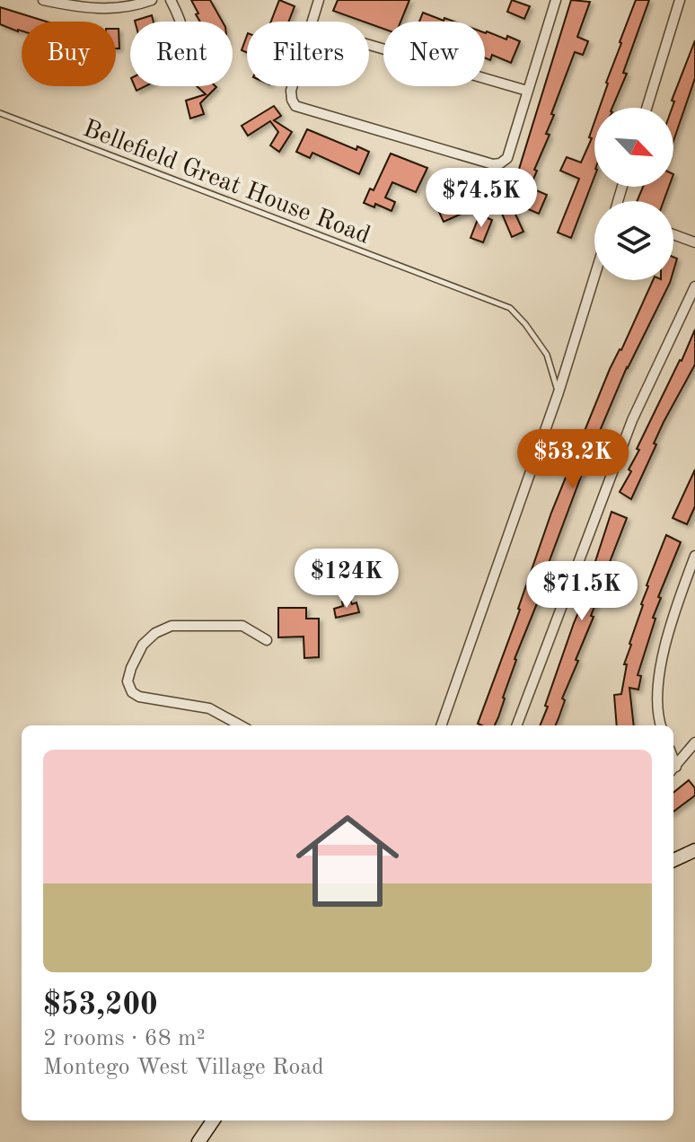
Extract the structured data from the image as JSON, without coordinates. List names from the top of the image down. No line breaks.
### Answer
{"streets":{"lane":["Bellefield Great House Road"]},"north":"bottom right","page":{"chip":["Buy","Rent","Filters","New"],"price":["$74.5K","$53.2K","$124K","$71.5K"],"list":[{"name":"$53,200","note":"2 rooms · 68 m² · Montego West Village Road"}]}}
